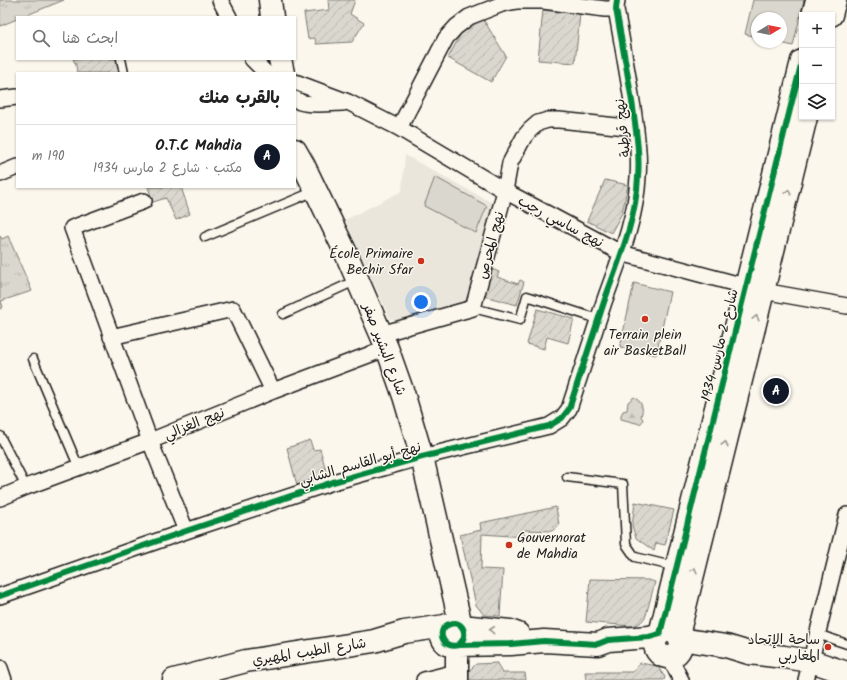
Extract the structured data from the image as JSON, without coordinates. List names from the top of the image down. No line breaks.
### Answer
{"streets":{"street":["نهج قرطبة","نهج ساسي رجب","نهج المحرص","شارع 2 مارس 1934","شارع البشير صفر","نهج الغزالي","نهج أبو القاسم الشابي","شارع الطيب المهيري"]},"crossings":[["نهج قرطبة","نهج ساسي رجب"],["نهج قرطبة","نهج المحرص"],["نهج قرطبة","نهج أبو القاسم الشابي"],["نهج ساسي رجب","نهج المحرص"],["نهج ساسي رجب","شارع 2 مارس 1934"],["نهج ساسي رجب","نهج أبو القاسم الشابي"],["شارع 2 مارس 1934","شارع الطيب المهيري"],["شارع البشير صفر","نهج الغزالي"],["شارع البشير صفر","نهج أبو القاسم الشابي"],["شارع البشير صفر","شارع الطيب المهيري"]],"places":["École Primaire Bechir Sfar","Terrain plein air BasketBall","Gouvernorat de Mahdia","ساحة الإتحاد المغاربي"],"north":"right","page":{"map_buttons":["+","−"],"search":"ابحث هنا","heading":"بالقرب منك","list":[{"mark":"A","name":"O.T.C Mahdia","note":"مكتب · شارع 2 مارس 1934","value":"190 m"}],"pins":"A"}}
